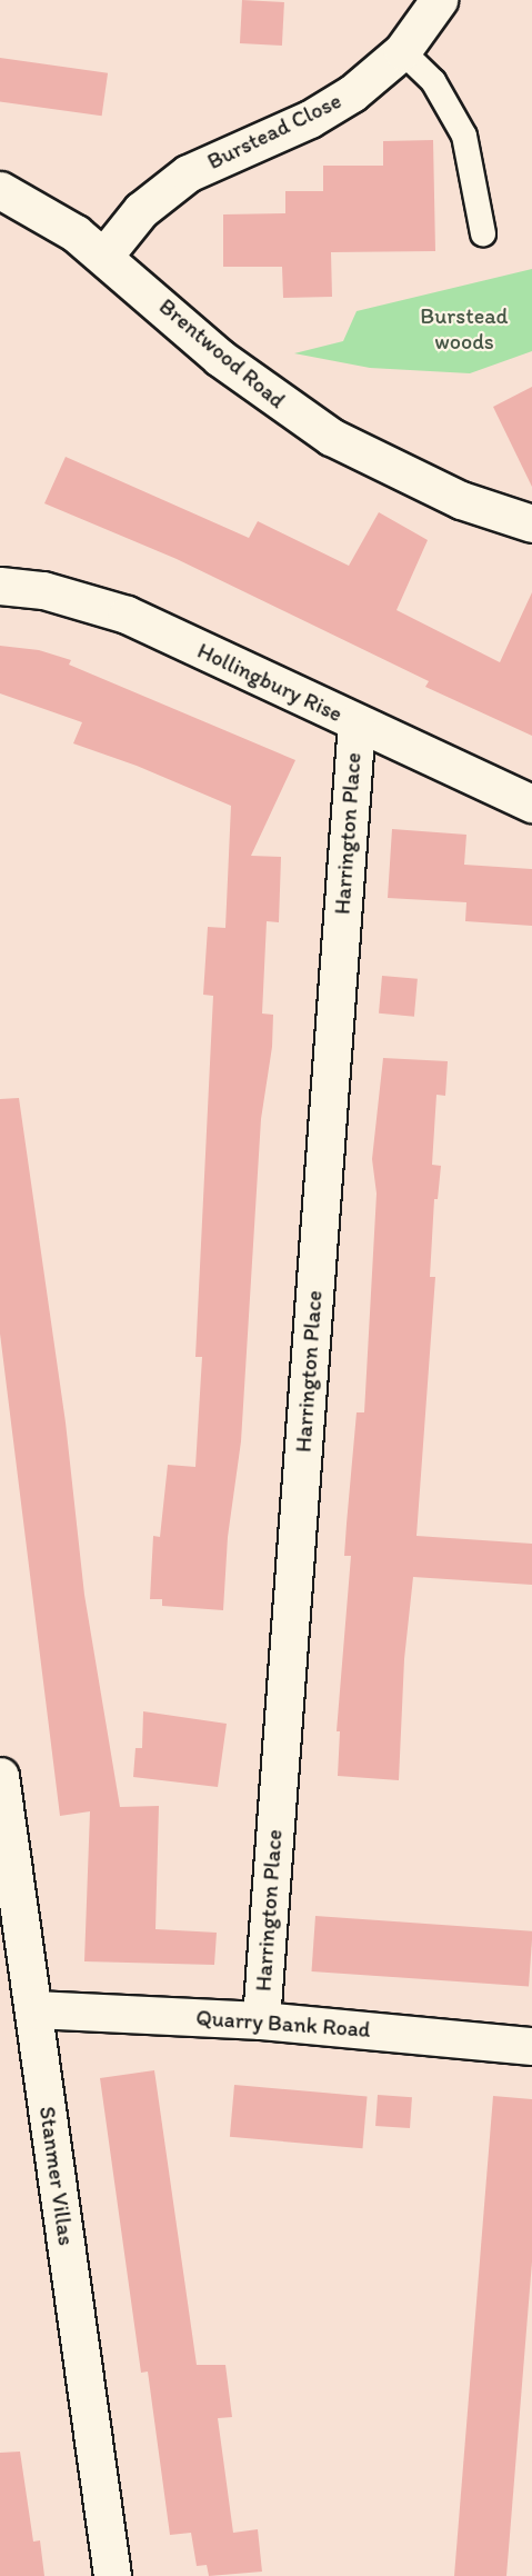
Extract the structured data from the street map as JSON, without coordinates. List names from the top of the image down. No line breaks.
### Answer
{"streets":{"street":["Burstead Close","Brentwood Road","Hollingbury Rise","Harrington Place","Quarry Bank Road","Stanmer Villas"]},"crossings":[["Burstead Close","Brentwood Road"],["Hollingbury Rise","Harrington Place"],["Harrington Place","Quarry Bank Road"],["Quarry Bank Road","Stanmer Villas"]],"parks":["Burstead woods"]}
